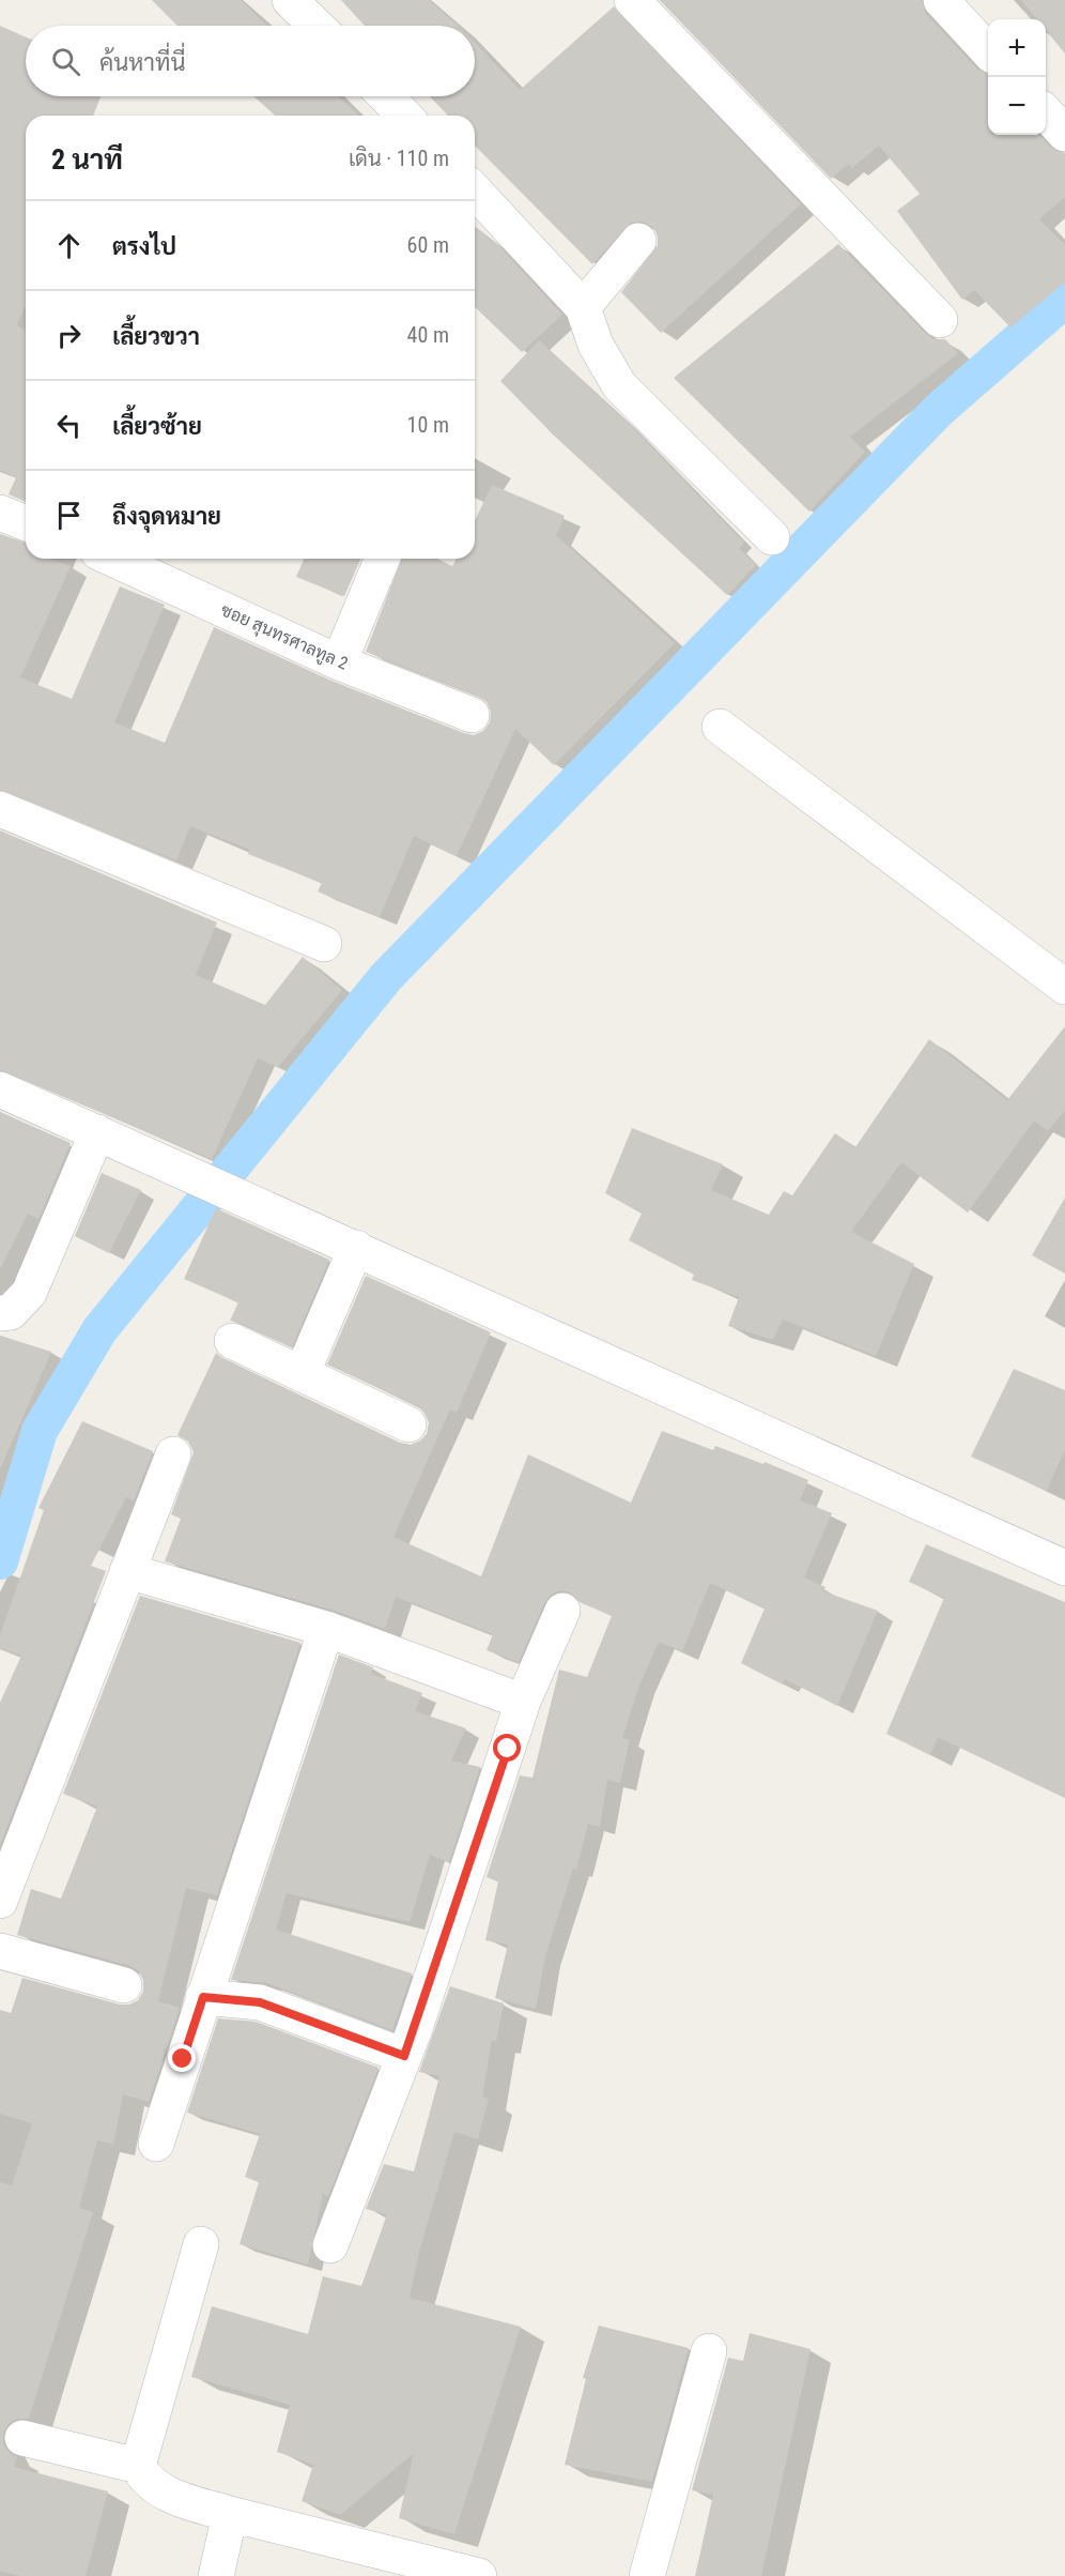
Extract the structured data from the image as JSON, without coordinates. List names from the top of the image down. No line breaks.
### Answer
{"streets":{"street":["ซอย สุนทรศาลทูล 2"]},"page":{"map_buttons":["+","−"],"search":"ค้นหาที่นี่","heading":["2 นาที","เดิน · 110 m"],"list":[["ตรงไป","60 m"],["เลี้ยวขวา","40 m"],["เลี้ยวซ้าย","10 m"],"ถึงจุดหมาย"]}}
